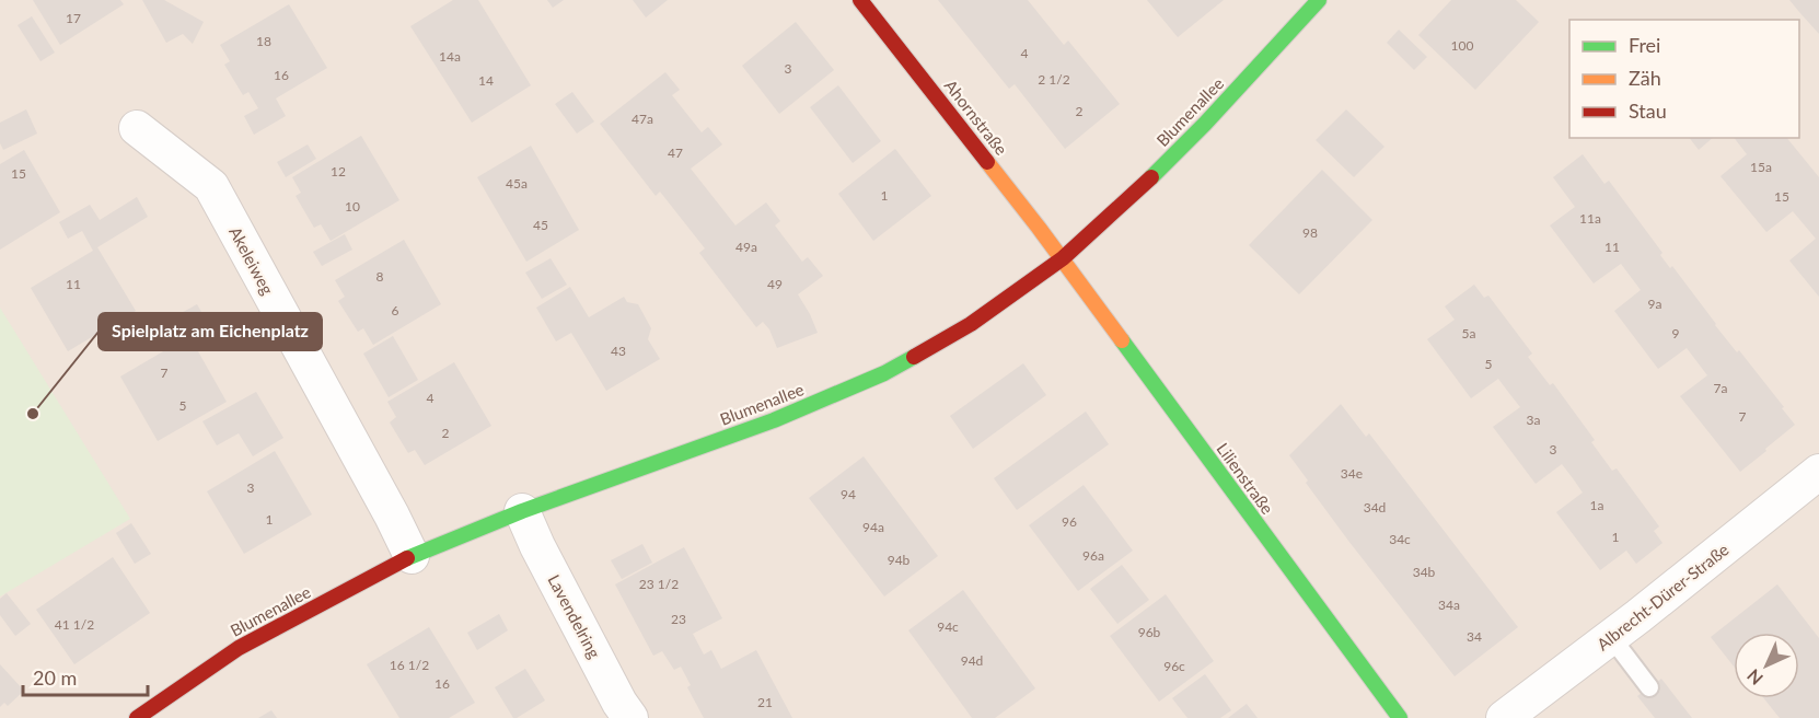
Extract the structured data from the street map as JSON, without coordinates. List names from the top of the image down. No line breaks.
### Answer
{"streets":{"street":["Blumenallee","Ahornstraße","Akeleiweg","Lilienstraße","Albrecht-Dürer-Straße","Lavendelring"]},"crossings":[["Blumenallee","Ahornstraße"],["Blumenallee","Akeleiweg"],["Blumenallee","Lilienstraße"],["Blumenallee","Lavendelring"],["Ahornstraße","Lilienstraße"]],"places":["Spielplatz am Eichenplatz"],"house_numbers":["17","18","100","4","14a","3","16","2 1/2","14","2","47a","47","15a","12","15","45a","1","15","10","11a","45","98","49a","11","8","11","49","9a","6","5a","9","43","5","7","7a","4","5","7","3a","2","3","34e","3","94","1a","34d","1","96","94a","1","34c","96a","94b","34b","23 1/2","34a","23","41 1/2","94c","96b","34","94d","16 1/2","96c","16","21"],"legend":["Frei","Zäh","Stau"],"scale_bar":"20 m","north":"bottom left"}
